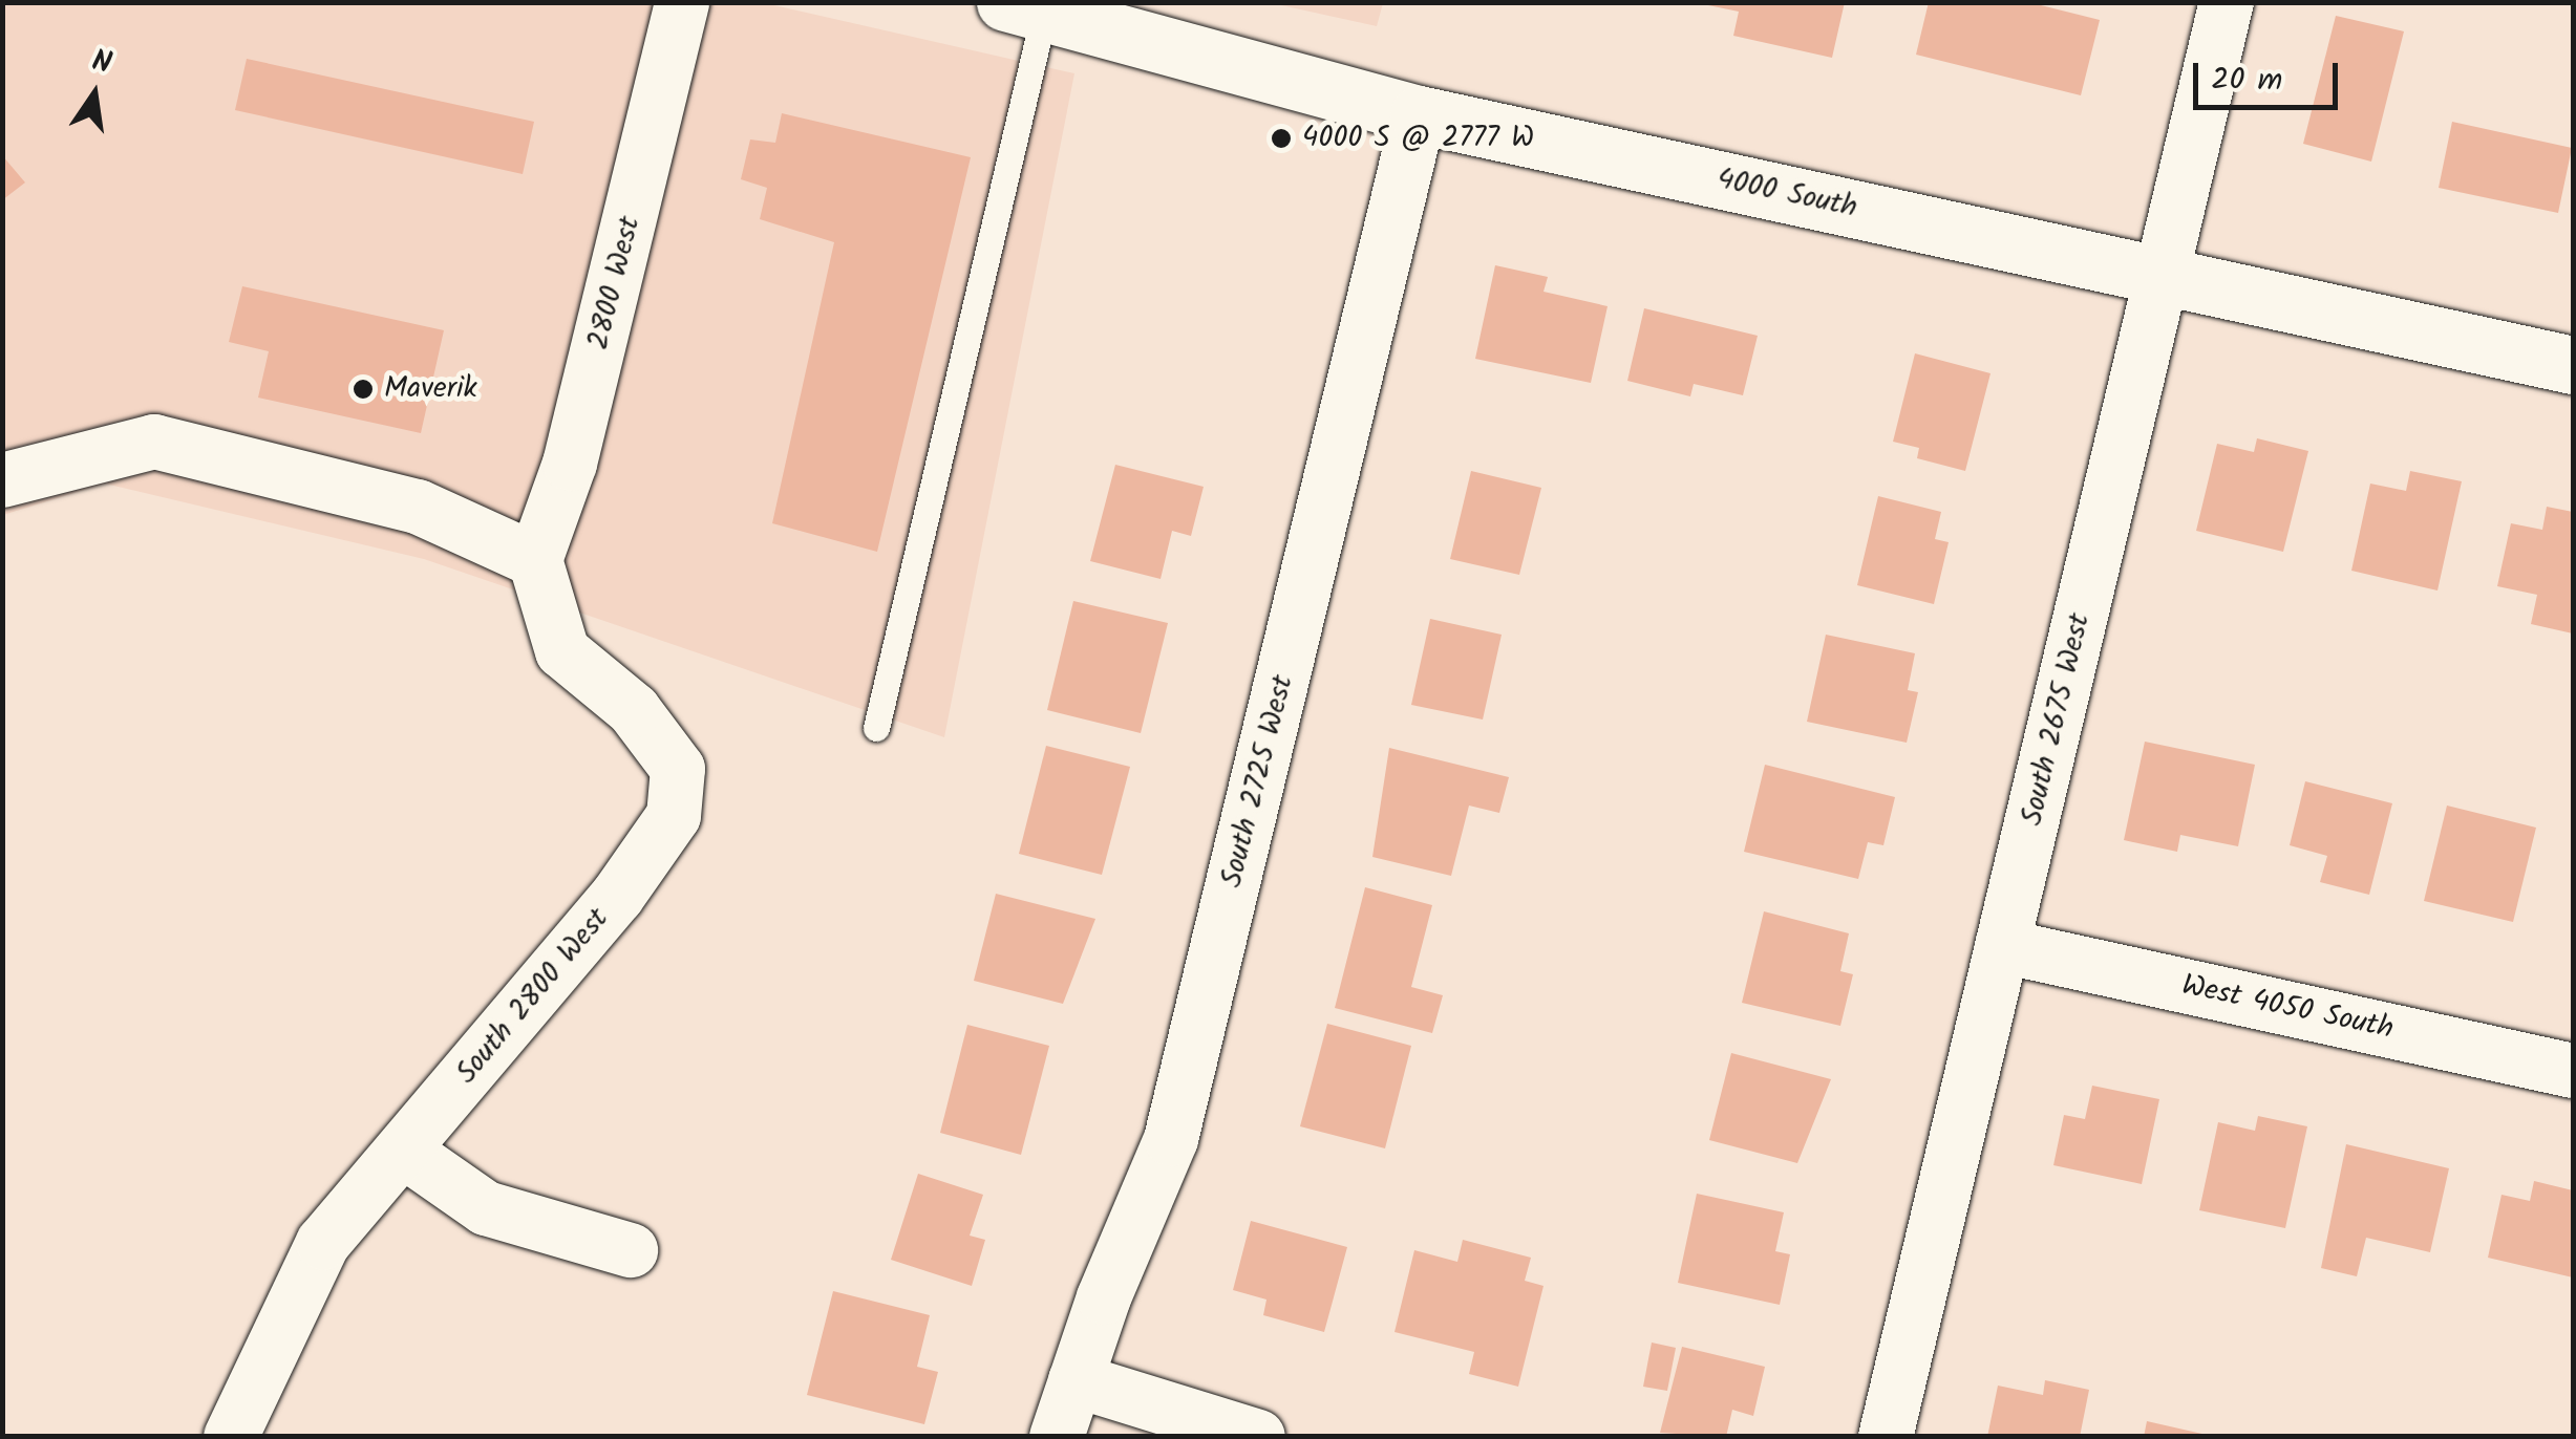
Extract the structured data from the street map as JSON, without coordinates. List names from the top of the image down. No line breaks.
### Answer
{"streets":{"street":["4000 South","2800 West","South 2675 West","South 2725 West","South 2800 West","West 4050 South"]},"crossings":[["4000 South","South 2675 West"],["4000 South","South 2725 West"],["2800 West","South 2800 West"],["South 2675 West","West 4050 South"]],"places":["4000 S @ 2777 W","Maverik"],"scale_bar":"20 m","north":"top"}
